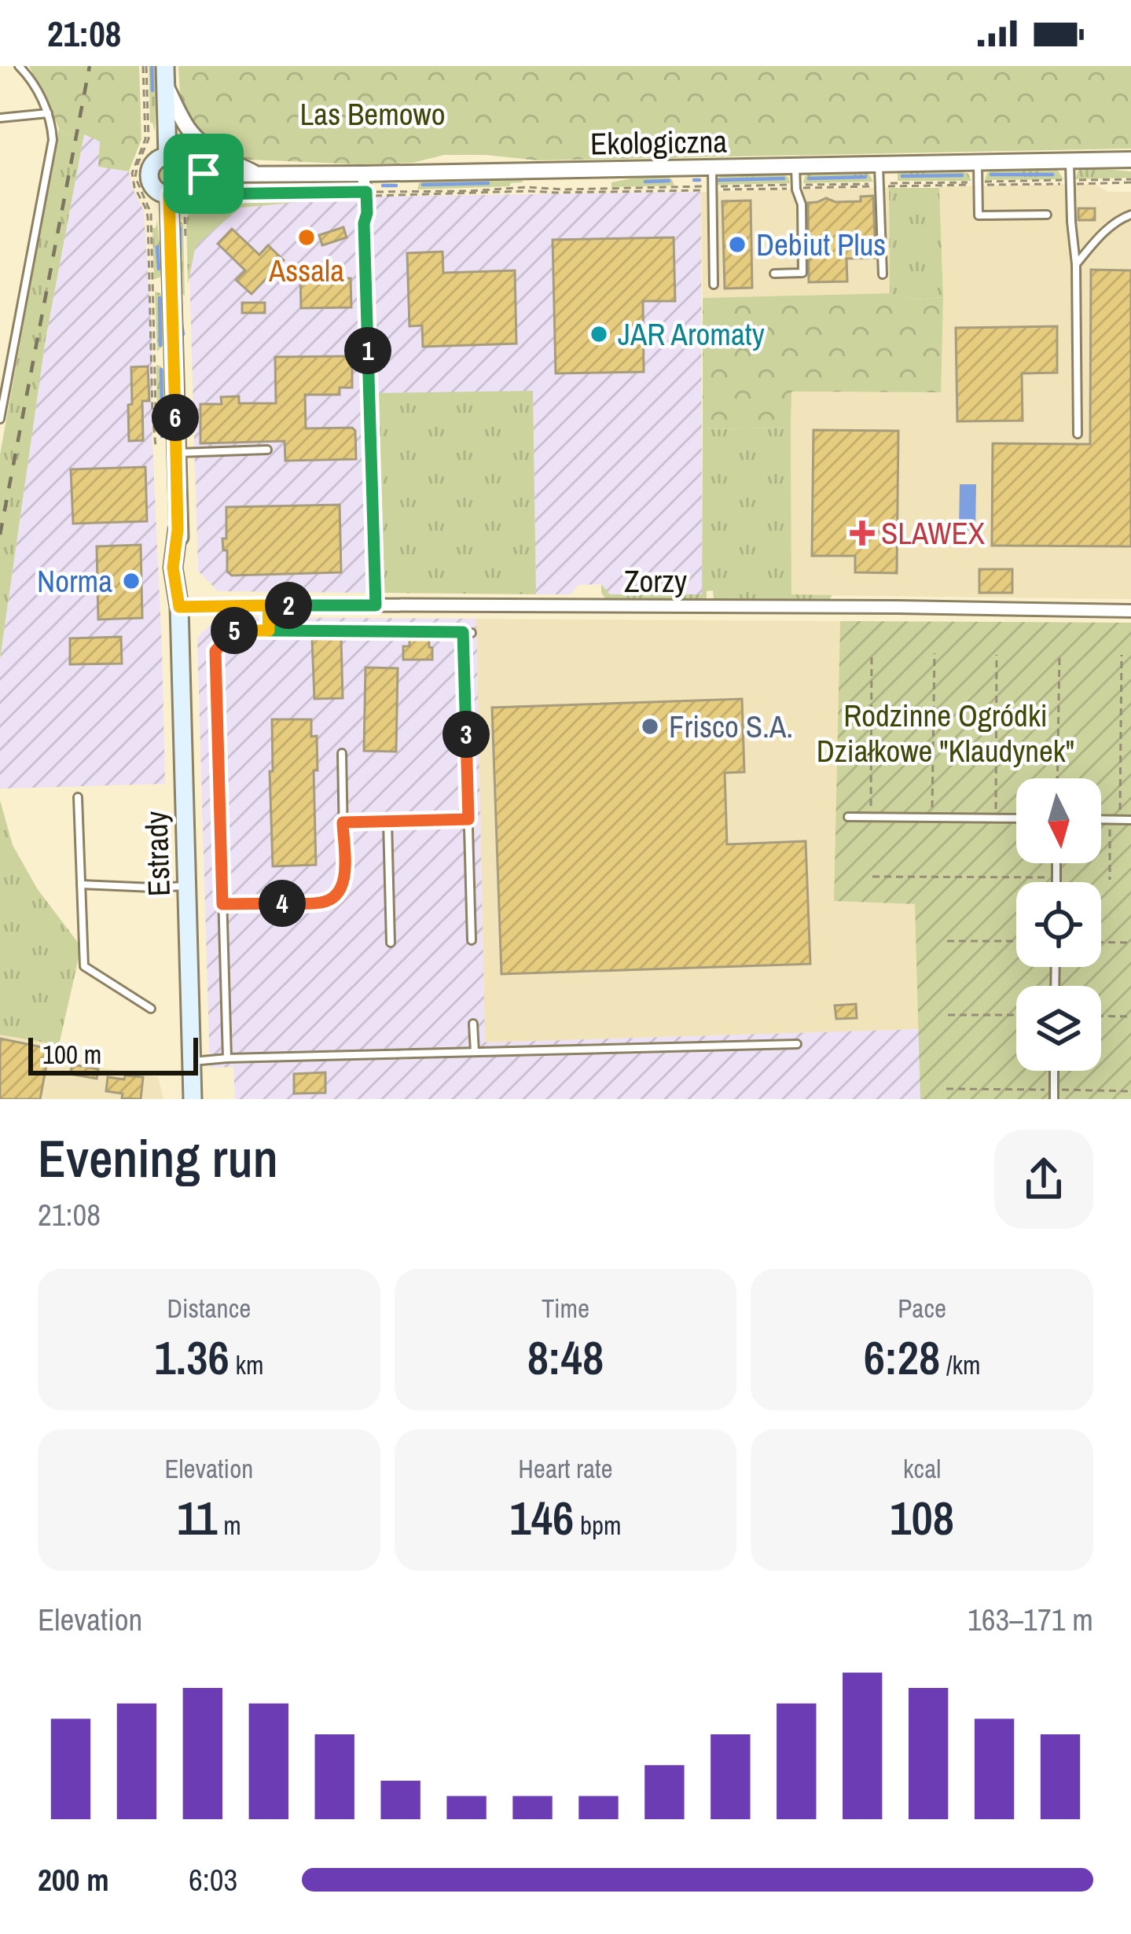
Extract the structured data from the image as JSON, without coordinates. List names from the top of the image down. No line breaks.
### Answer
{"streets":{"main road":["Estrady"],"street":["Ekologiczna","Zorzy"]},"crossings":[["Zorzy","Estrady"]],"parks":["Las Bemowo","Rodzinne Ogródki Działkowe \"Klaudynek\""],"places":{"other":["Assala","Debiut Plus","JAR Aromaty","Norma","Frisco S.A."],"health":["SLAWEX"]},"scale_bar":"100 m","north":"bottom","page":{"status":"21:08","pins":["1","6","2","5","3","4"],"scale":"100 m","heading":["Evening run","21:08"],"stats":[["Distance","1.36 km"],["Time","8:48"],["Pace","6:28 /km"],["Elevation","11 m"],["Heart rate","146 bpm"],["kcal","108"]],"chart":["Elevation","163–171 m"],"list":[{"name":"200 m","note":"6:03"}]}}
